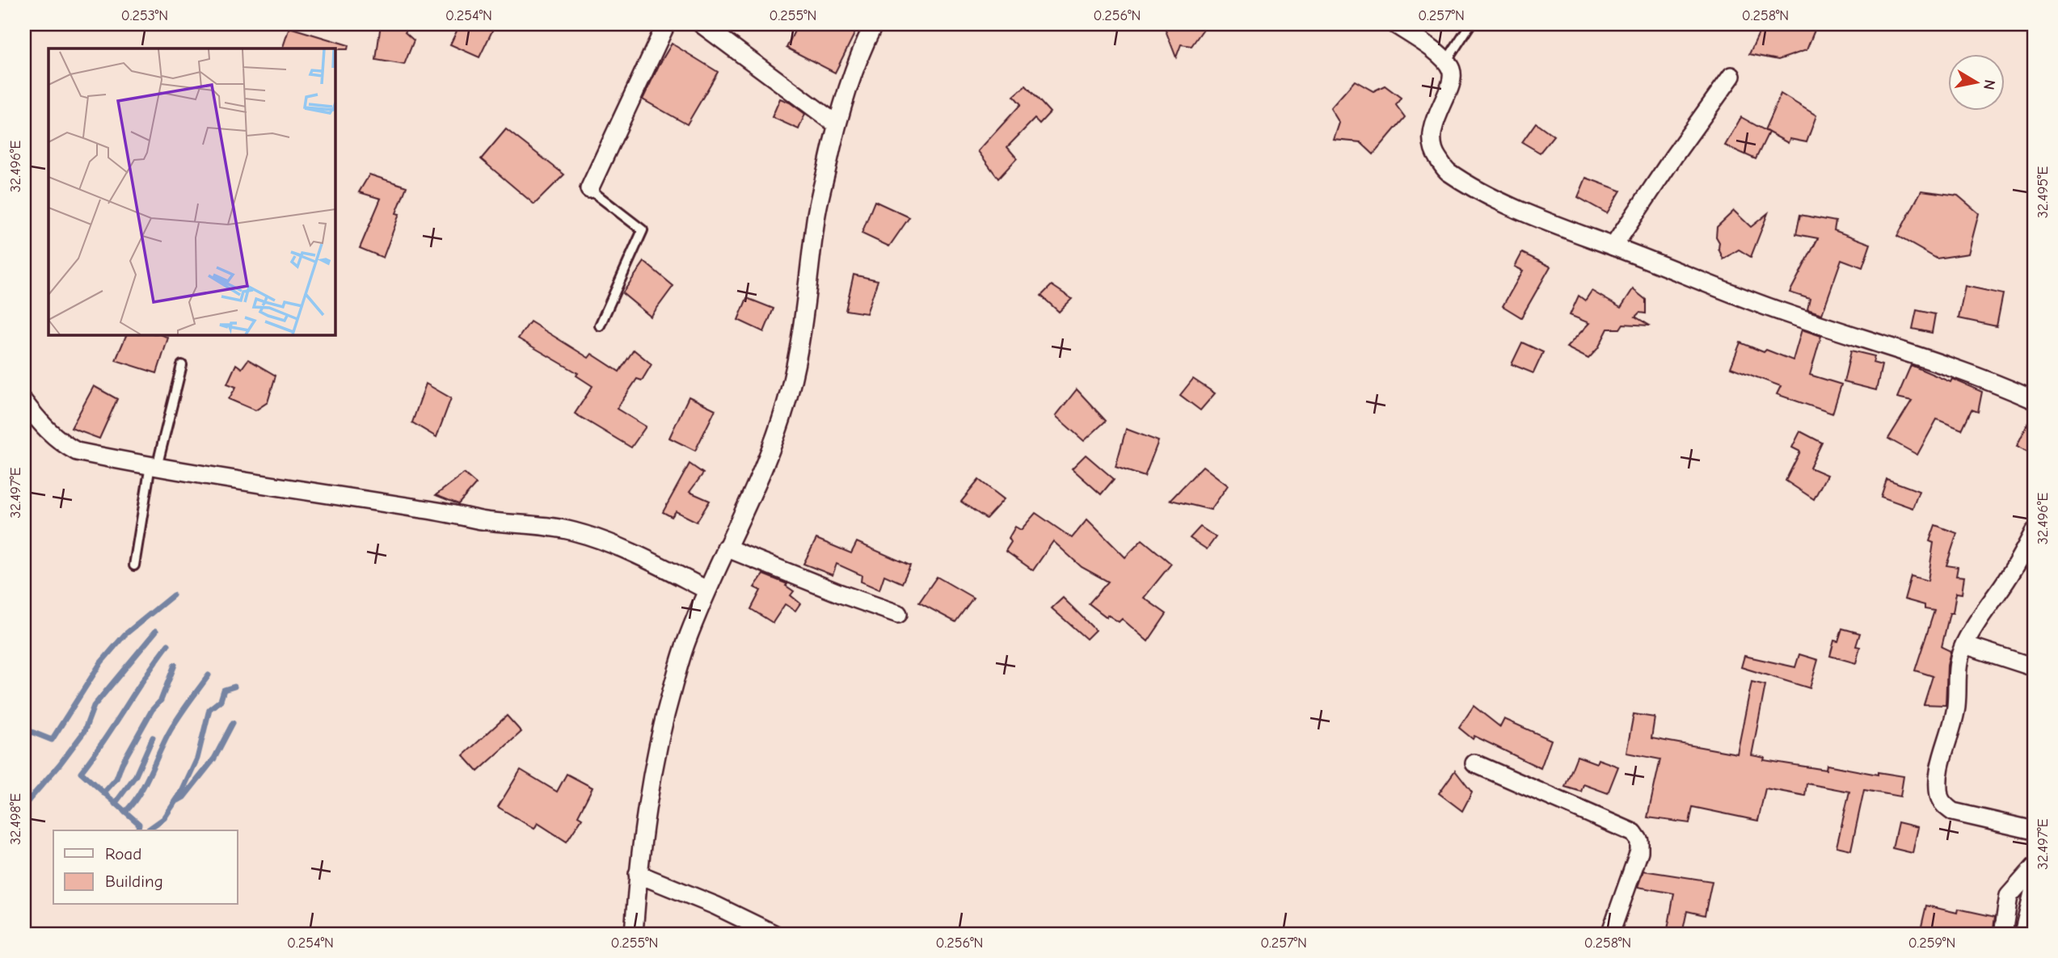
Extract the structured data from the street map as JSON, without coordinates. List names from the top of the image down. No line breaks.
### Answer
{"legend":["Road","Building"],"north":"right","coordinates":["0.253°N","0.254°N","0.255°N","0.256°N","0.257°N","0.258°N","32.496°E","32.495°E","32.497°E","32.498°E","0.259°N"]}
